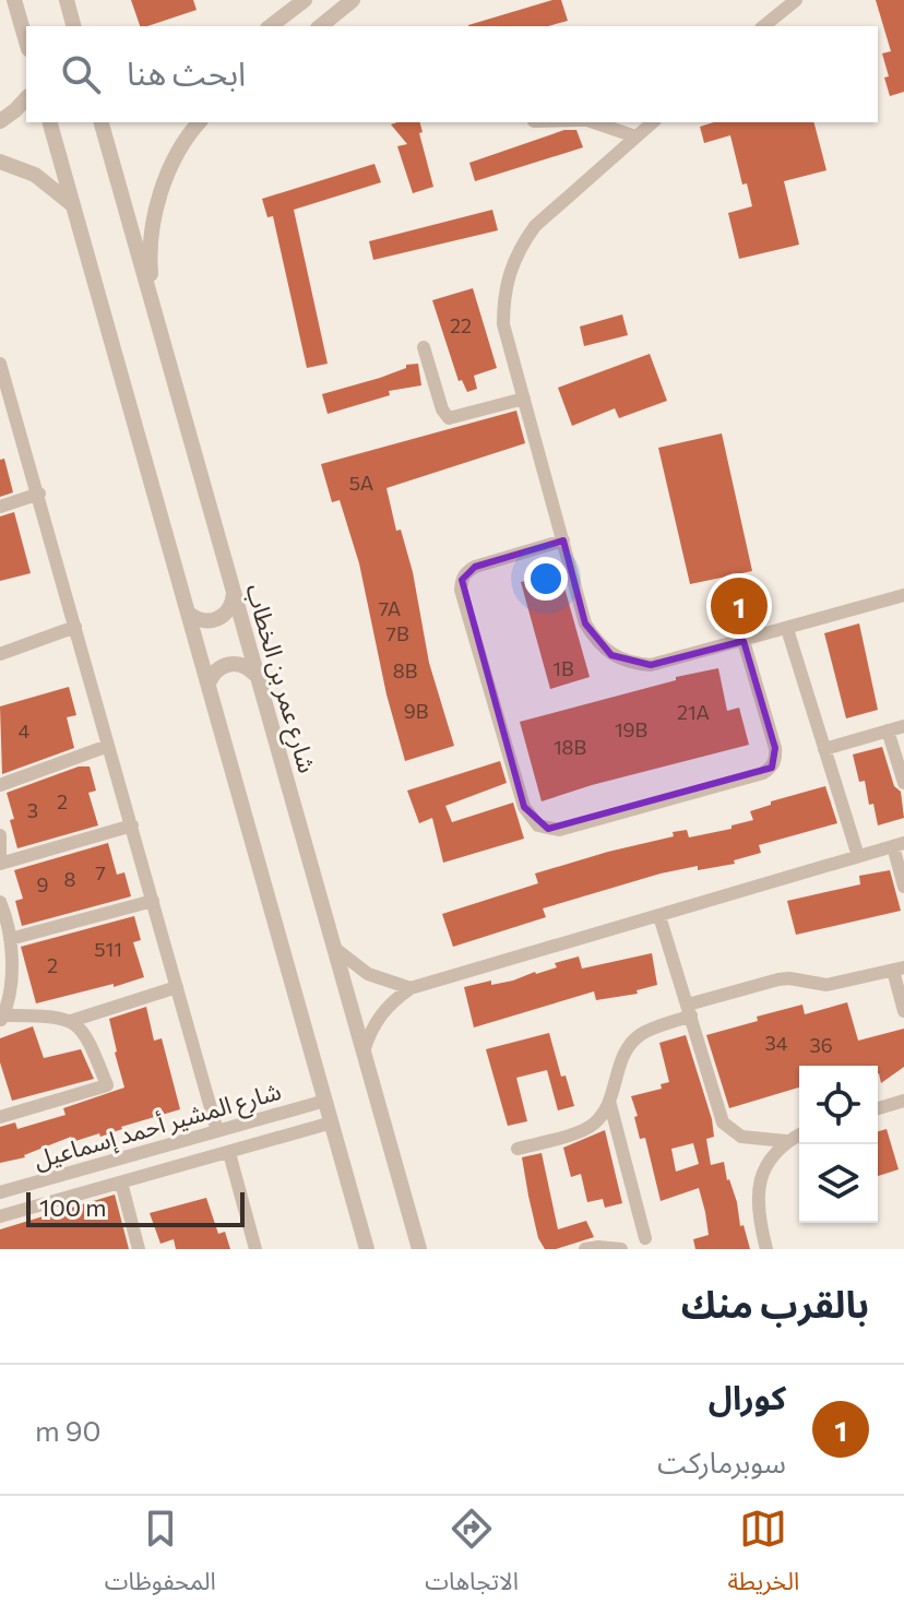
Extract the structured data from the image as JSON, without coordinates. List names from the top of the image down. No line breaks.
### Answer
{"streets":{"street":["شارع عمر بن الخطاب","شارع المشير أحمد إسماعيل"]},"house_numbers":["22","5A","7A","7B","1B","8B","9B","21A","19B","4","18B","2","3","7","8","9","511","2","34","36"],"scale_bar":"100 m","page":{"search":"ابحث هنا","pins":"1","scale":"100 m","heading":"بالقرب منك","list":[{"mark":"1","name":"كورال","note":"سوبرماركت","value":"90 m"}],"nav":["الخريطة","الاتجاهات","المحفوظات"]}}
